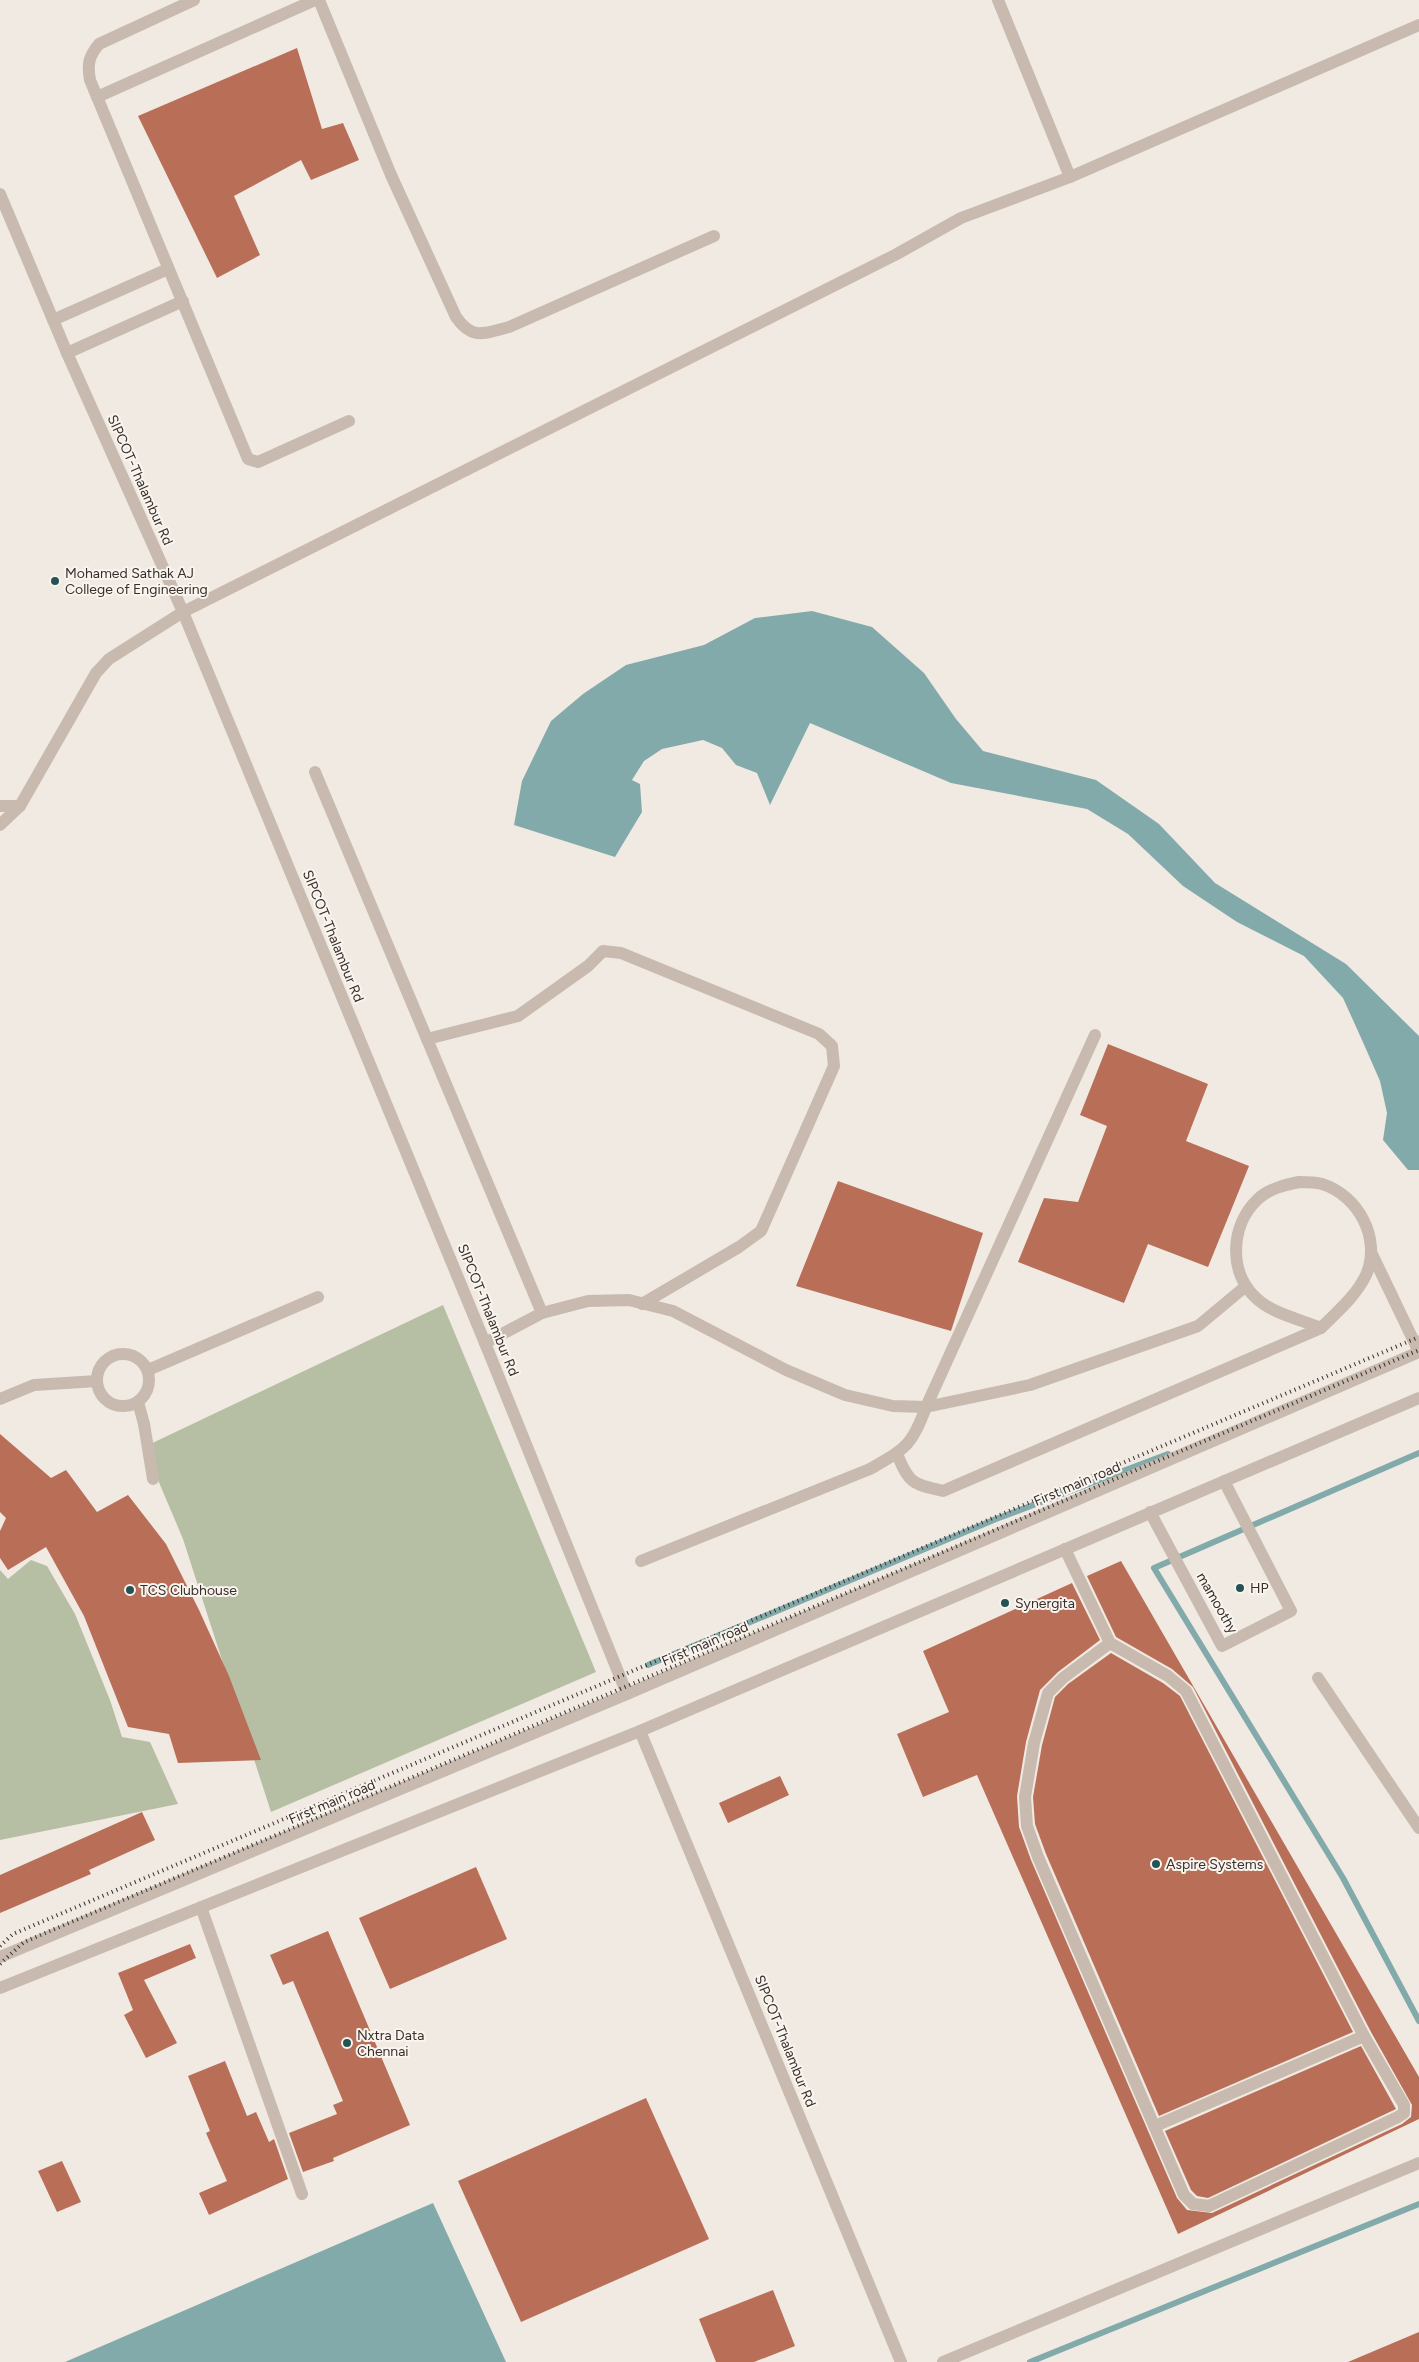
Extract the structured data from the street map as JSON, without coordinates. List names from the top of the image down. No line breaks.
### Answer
{"streets":{"street":["SIPCOT-Thalambur Rd","First main road","mamoothy"]},"crossings":[["SIPCOT-Thalambur Rd","First main road"]],"places":["Mohamed Sathak AJ College of Engineering","HP","TCS Clubhouse","Synergita","Aspire Systems","Nxtra Data Chennai"]}
